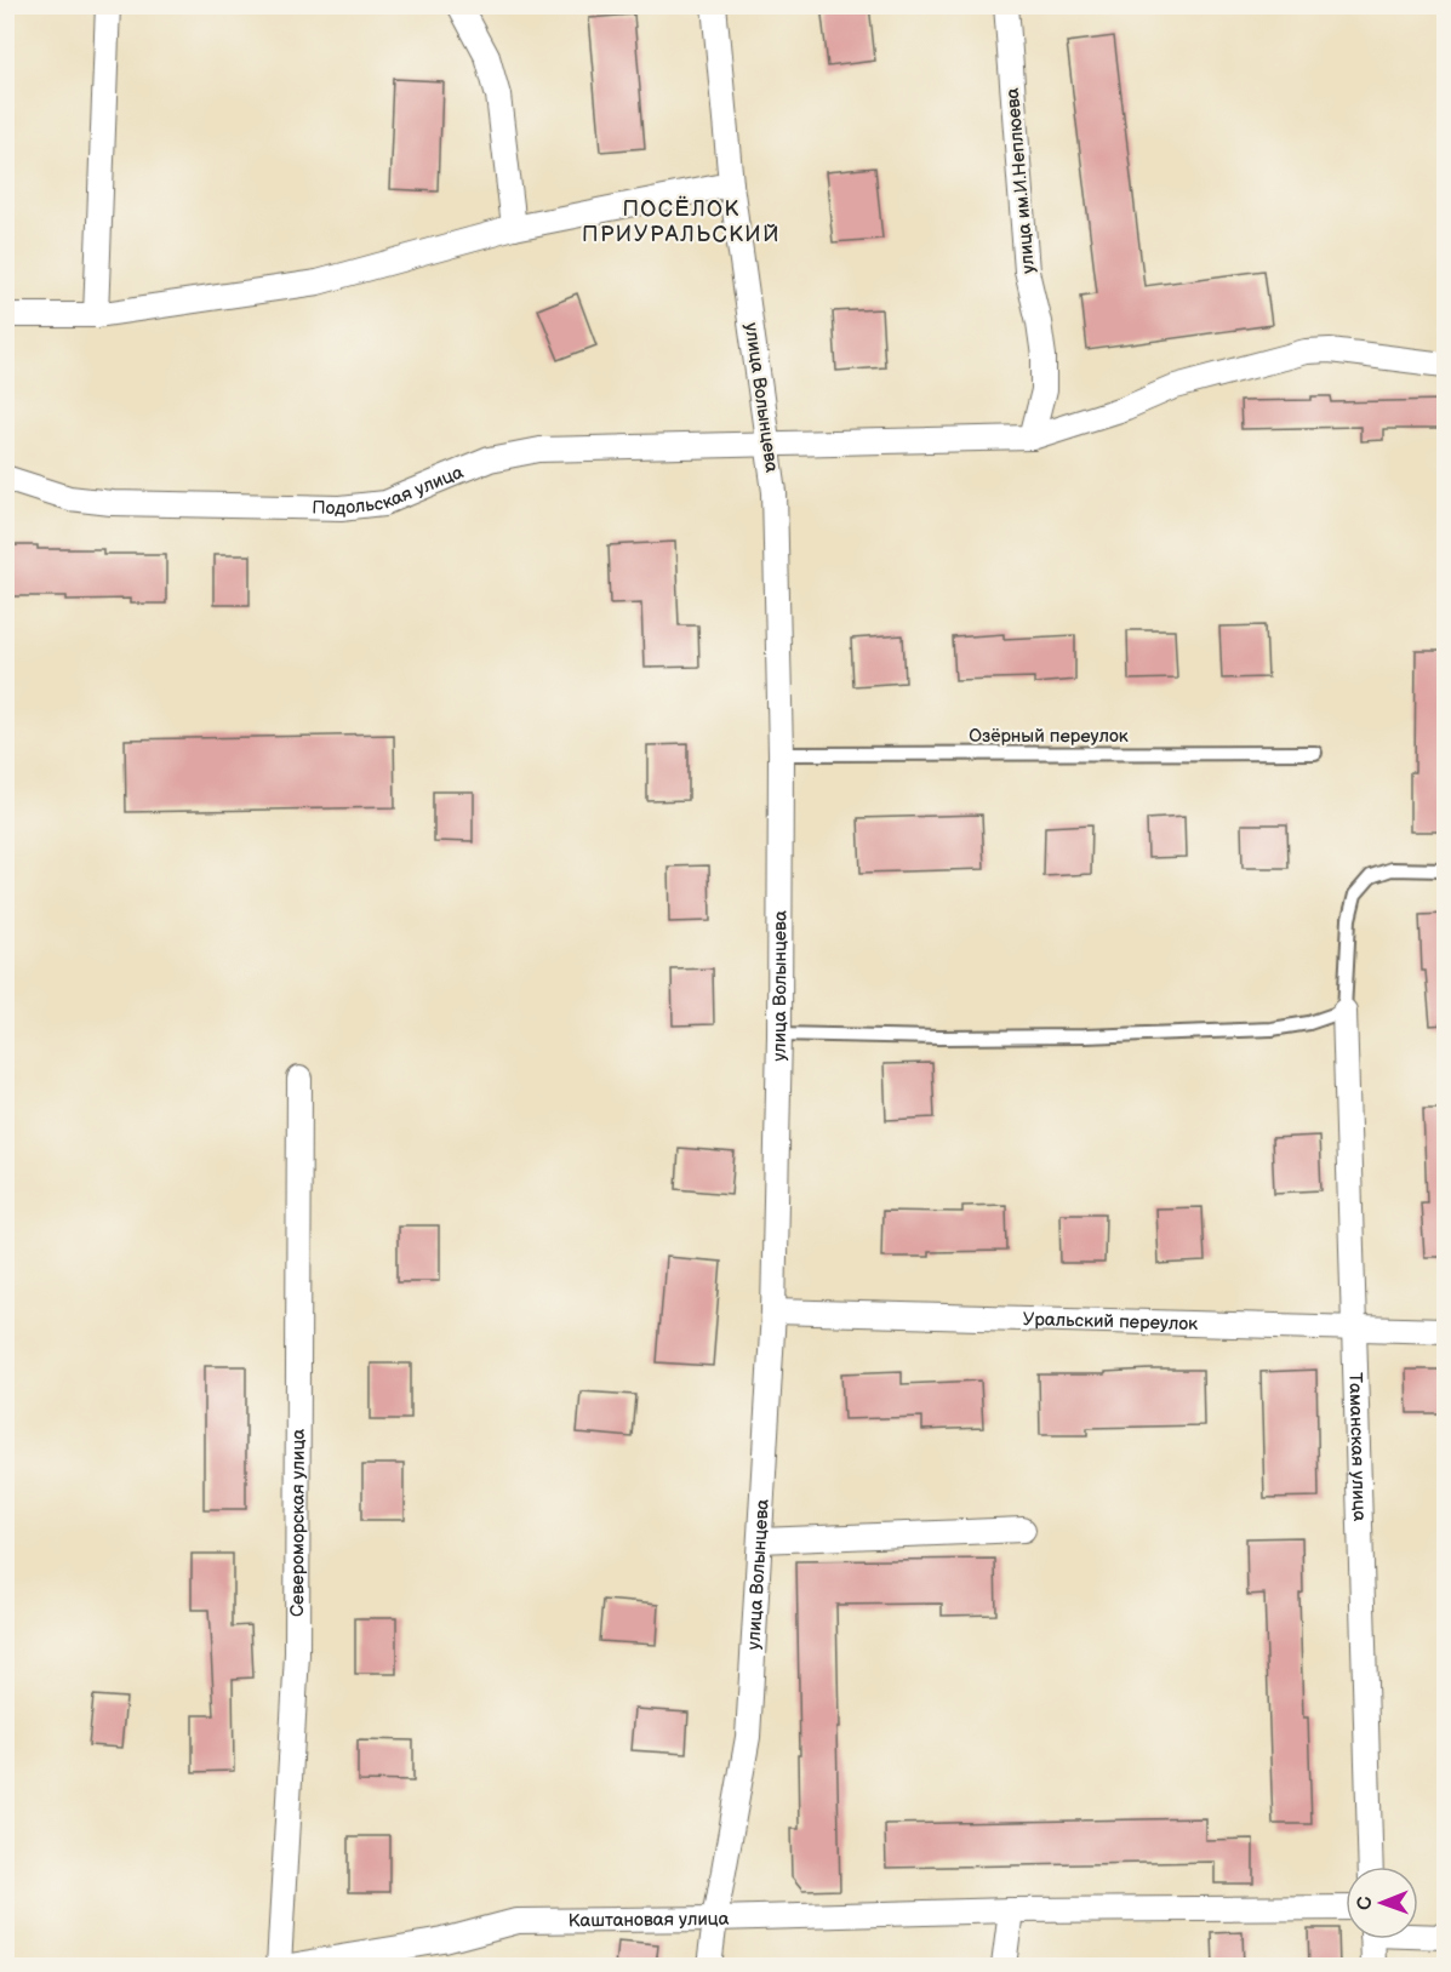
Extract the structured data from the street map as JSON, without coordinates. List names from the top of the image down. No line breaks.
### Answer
{"streets":{"street":["улица им.И.Неплюева","улица Волынцева","Подольская улица","Уральский переулок","Таманская улица","Североморская улица","Каштановая улица"],"lane":["Озёрный переулок"]},"crossings":[["улица Волынцева","Подольская улица"],["улица Волынцева","Озёрный переулок"],["улица Волынцева","Уральский переулок"],["улица Волынцева","Каштановая улица"],["Уральский переулок","Таманская улица"]],"districts":["ПОСЁЛОК ПРИУРАЛЬСКИЙ"],"north":"left"}
